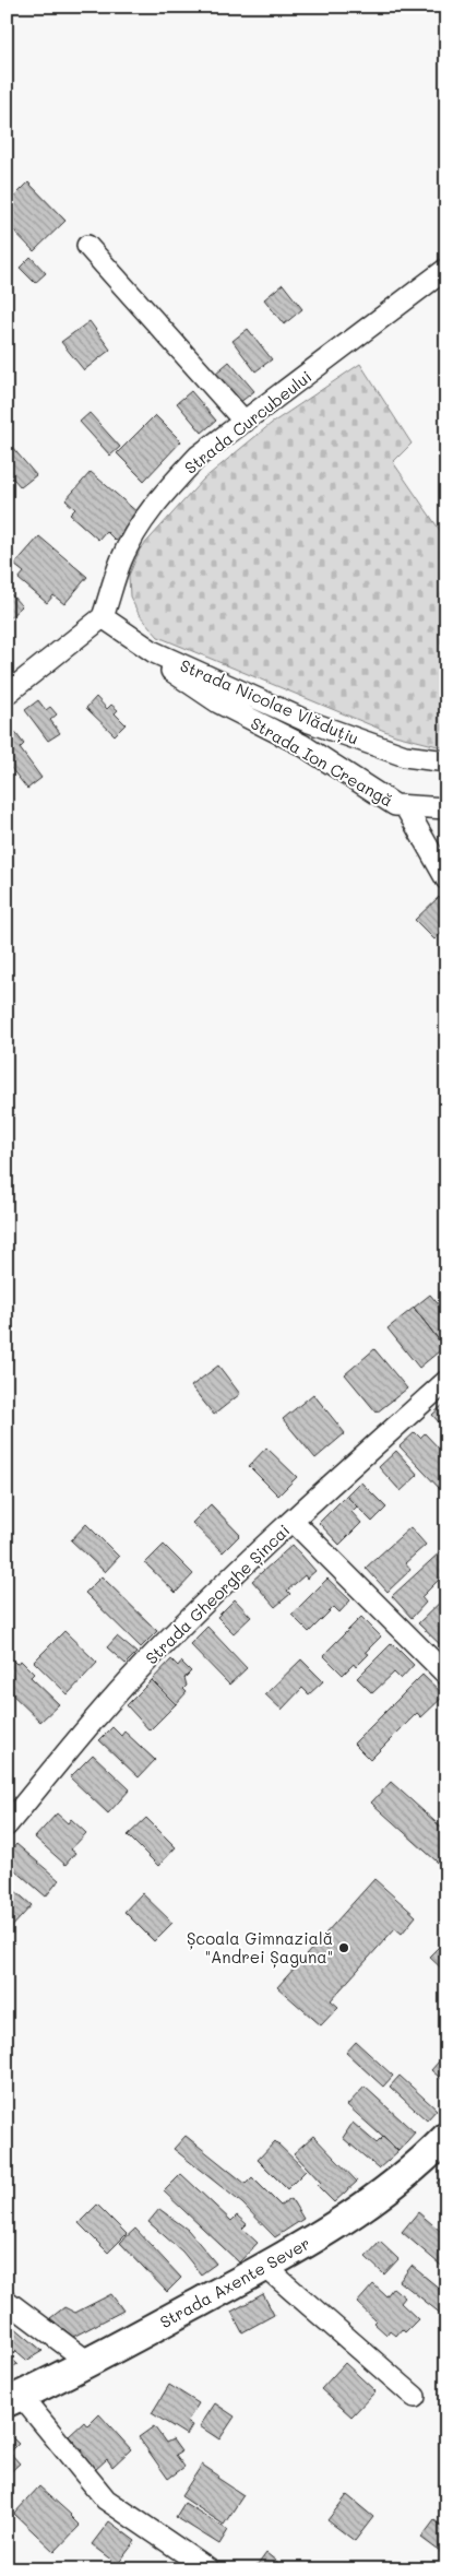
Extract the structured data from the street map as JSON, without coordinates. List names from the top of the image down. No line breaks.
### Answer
{"streets":{"main road":["Strada Axente Sever"],"street":["Strada Curcubeului","Strada Nicolae Vlăduțiu","Strada Ion Creangă","Strada Gheorghe Șincai"]},"crossings":[["Strada Curcubeului","Strada Nicolae Vlăduțiu"],["Strada Nicolae Vlăduțiu","Strada Ion Creangă"]],"places":["Școala Gimnazială \"Andrei Șaguna\""]}
